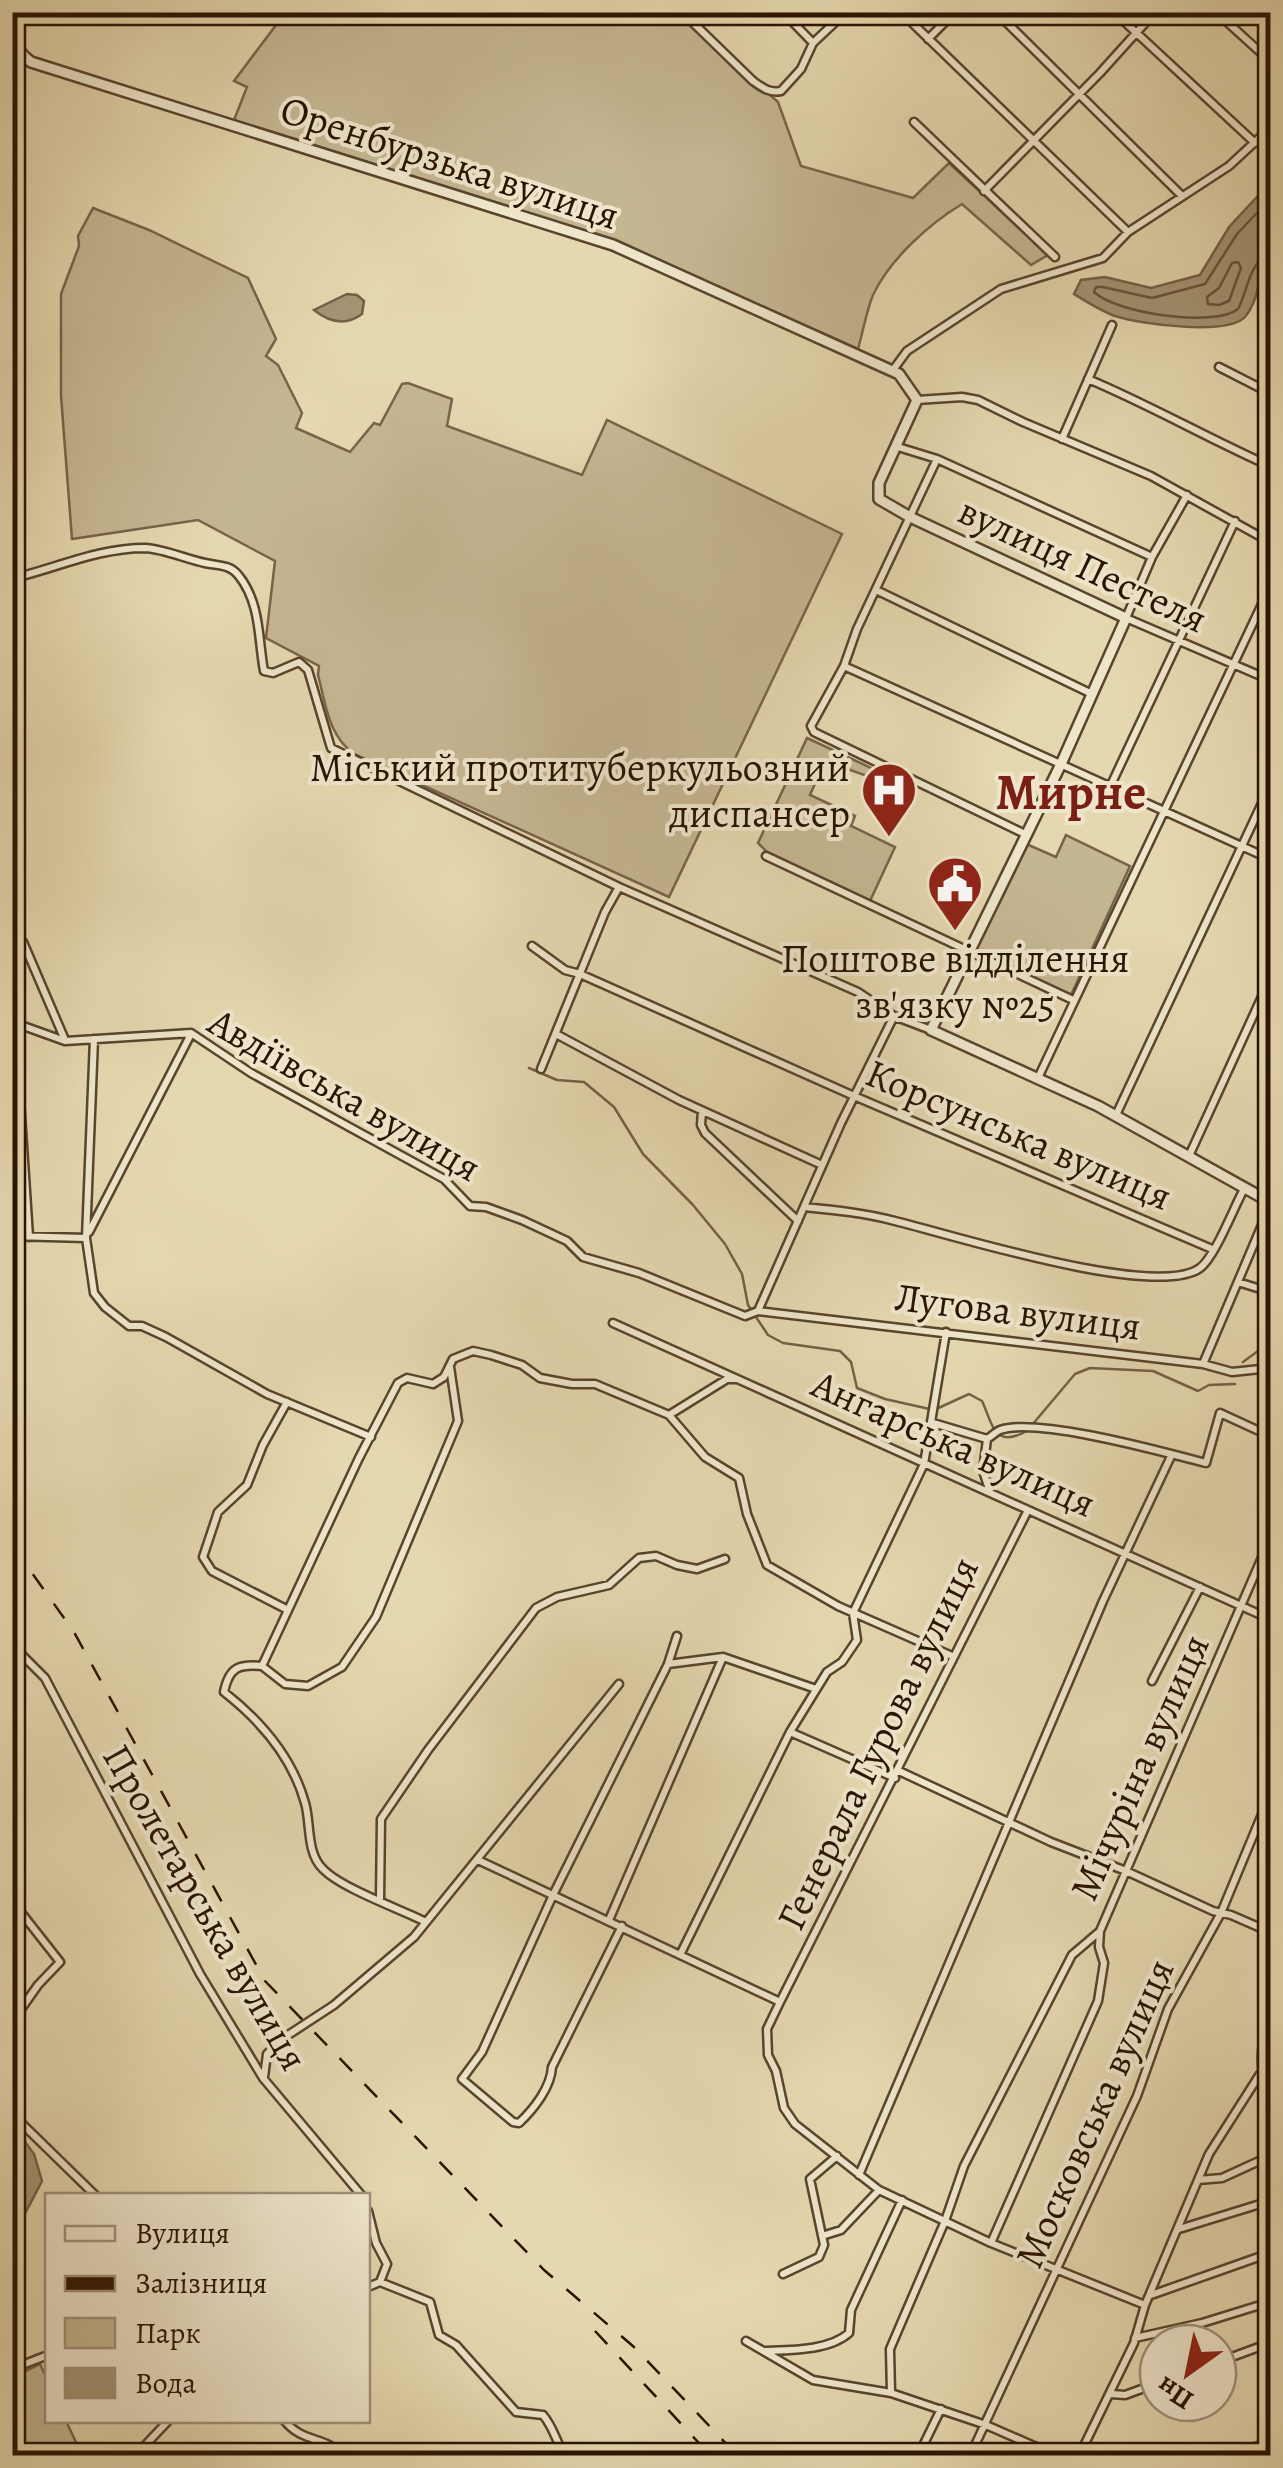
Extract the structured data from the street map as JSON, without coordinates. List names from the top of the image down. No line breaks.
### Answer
{"streets":{"street":["Оренбурзька вулиця","вулиця Пестеля","Авдіївська вулиця","Корсунська вулиця","Лугова вулиця","Ангарська вулиця","Генерала Гурова вулиця","Мічуріна вулиця","Пролетарська вулиця","Московська вулиця"]},"crossings":[["Авдіївська вулиця","Лугова вулиця"],["Ангарська вулиця","Генерала Гурова вулиця"],["Ангарська вулиця","Мічуріна вулиця"],["Генерала Гурова вулиця","Мічуріна вулиця"],["Генерала Гурова вулиця","Московська вулиця"]],"districts":["Мирне"],"places":{"hospital":["Міський протитуберкульозний диспансер"],"public building":["Поштове відділення зв'язку №25"]},"legend":["Вулиця","Залізниця","Парк","Вода"],"north":"bottom left"}
